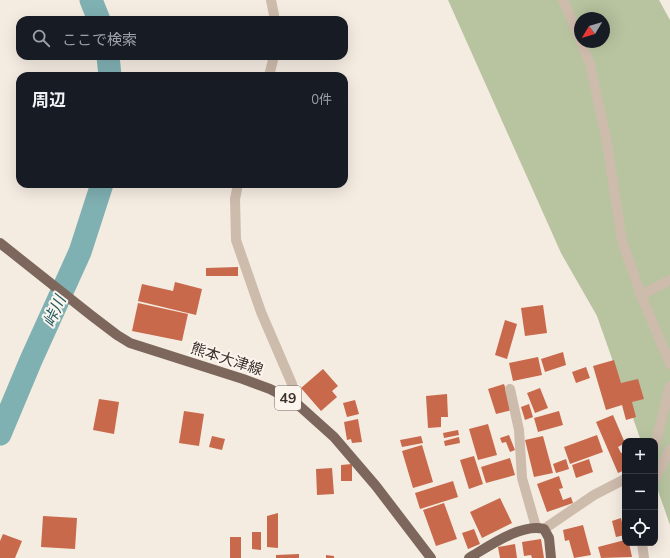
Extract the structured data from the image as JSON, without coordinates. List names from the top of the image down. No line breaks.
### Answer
{"streets":{"main road":["熊本大津線","49"]},"water":["峠川"],"north":"bottom left","page":{"search":"ここで検索","heading":["周辺","0件"],"map_buttons":["+","−"]}}
